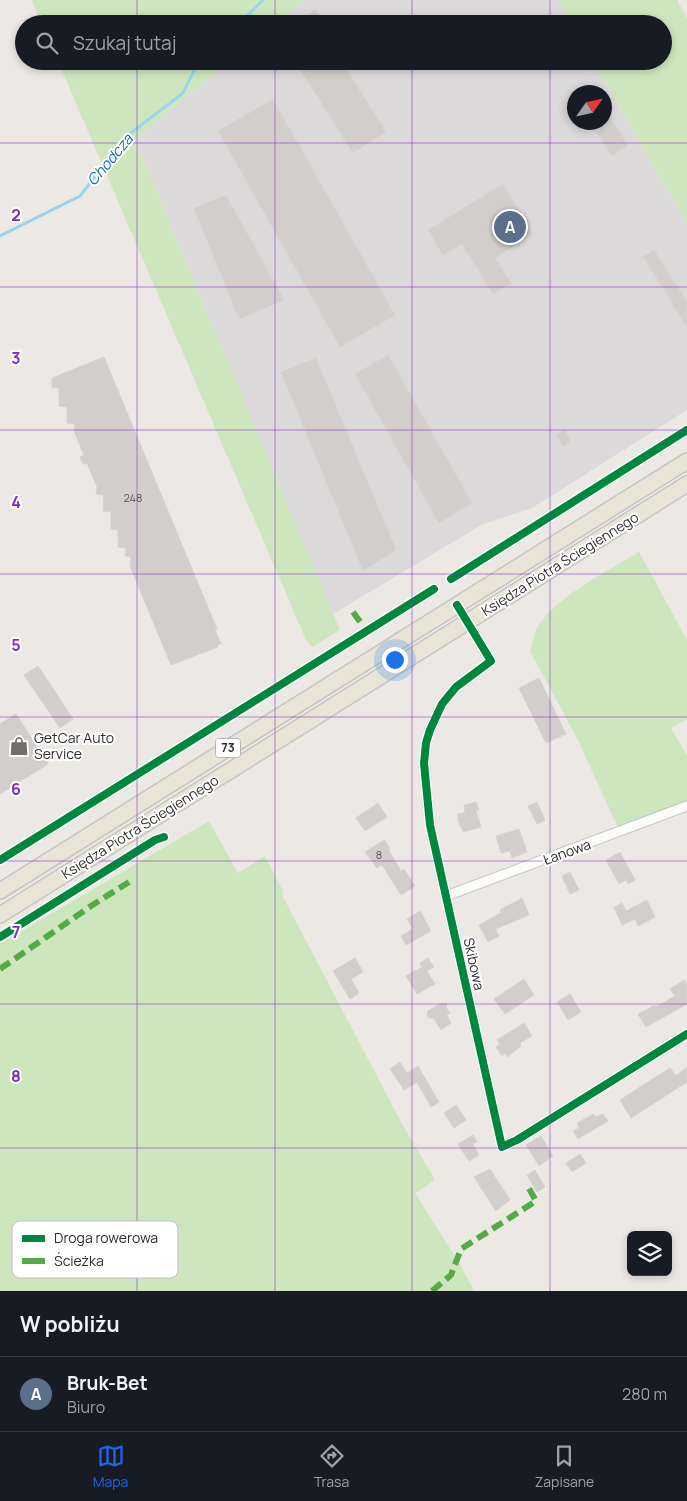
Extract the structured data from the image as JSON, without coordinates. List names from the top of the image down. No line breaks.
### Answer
{"streets":{"main road":["Księdza Piotra Ściegiennego","73"],"street":["Łanowa","Skibowa"]},"crossings":[["Księdza Piotra Ściegiennego","Skibowa"],["Łanowa","Skibowa"]],"water":["Chodcza"],"places":{"shop":["GetCar Auto Service"]},"house_numbers":["248","8"],"legend":["Droga rowerowa","Ścieżka"],"north":"top right","page":{"search":"Szukaj tutaj","pins":"A","heading":"W pobliżu","list":[{"mark":"A","name":"Bruk-Bet","note":"Biuro","value":"280 m"}],"nav":["Mapa","Trasa","Zapisane"]},"grid":{"rows":["2","3","4","5","6","7","8"]}}
